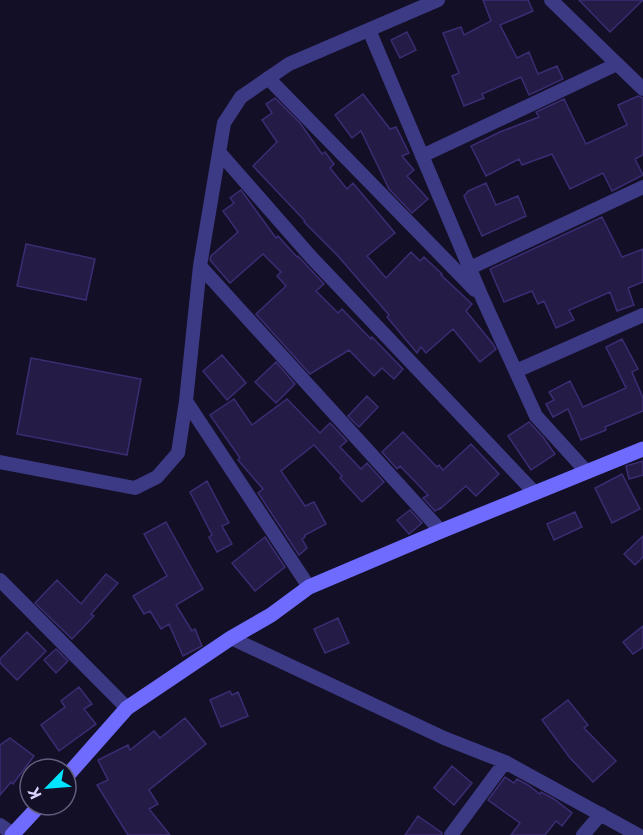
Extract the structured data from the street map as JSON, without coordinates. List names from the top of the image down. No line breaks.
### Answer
{"north":"bottom left"}
